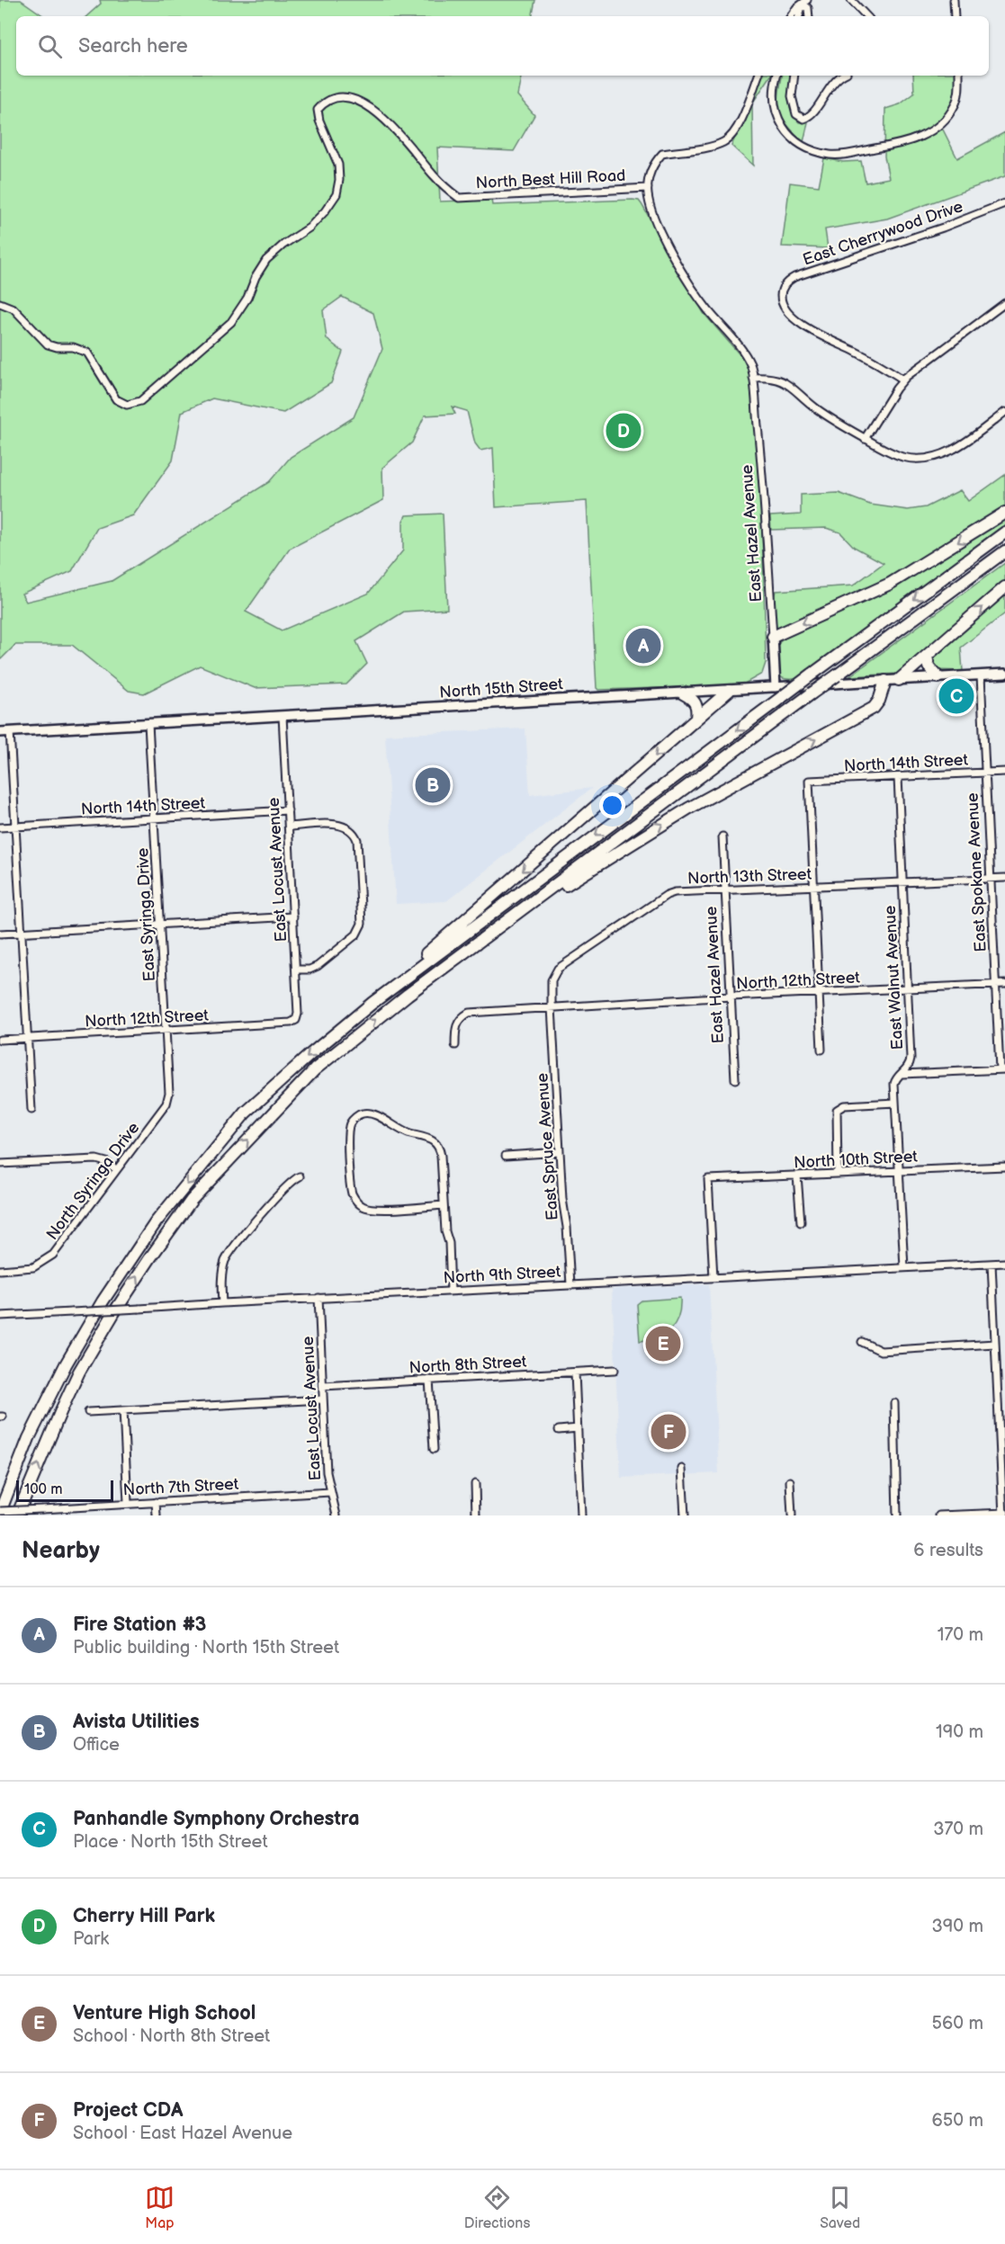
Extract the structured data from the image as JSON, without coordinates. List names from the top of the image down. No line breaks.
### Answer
{"streets":{"main road":["East Hazel Avenue","North 15th Street"],"street":["North Best Hill Road","East Cherrywood Drive","North 14th Street","East Locust Avenue","East Spokane Avenue","North 13th Street","East Syringa Drive","East Walnut Avenue","North 12th Street","East Spruce Avenue","North 10th Street","North Syringa Drive","North 9th Street","North 8th Street","North 7th Street"]},"crossings":[["North Best Hill Road","East Hazel Avenue"],["East Hazel Avenue","North 15th Street"],["East Hazel Avenue","North 13th Street"],["East Hazel Avenue","North 12th Street"],["North 15th Street","East Locust Avenue"],["North 15th Street","East Spokane Avenue"],["North 15th Street","East Syringa Drive"],["North 14th Street","East Locust Avenue"],["North 14th Street","East Spokane Avenue"],["North 14th Street","North 13th Street"],["North 14th Street","East Syringa Drive"],["North 14th Street","East Walnut Avenue"],["East Locust Avenue","North 12th Street"],["East Locust Avenue","North 9th Street"],["East Locust Avenue","North 8th Street"],["East Locust Avenue","North 7th Street"],["East Spokane Avenue","North 13th Street"],["East Spokane Avenue","North 12th Street"],["North 13th Street","East Walnut Avenue"],["North 13th Street","North 12th Street"],["North 13th Street","East Spruce Avenue"],["East Syringa Drive","North 12th Street"],["East Syringa Drive","North Syringa Drive"],["East Walnut Avenue","North 12th Street"],["East Walnut Avenue","North 10th Street"],["East Walnut Avenue","North 9th Street"],["North 12th Street","East Spruce Avenue"],["East Spruce Avenue","North 9th Street"],["North 10th Street","North 9th Street"]],"scale_bar":"100 m","page":{"search":"Search here","pins":["D","A","C","B","E","F"],"scale":"100 m","heading":["Nearby","6 results"],"list":[{"mark":"A","name":"Fire Station #3","note":"Public building · North 15th Street","value":"170 m"},{"mark":"B","name":"Avista Utilities","note":"Office","value":"190 m"},{"mark":"C","name":"Panhandle Symphony Orchestra","note":"Place · North 15th Street","value":"370 m"},{"mark":"D","name":"Cherry Hill Park","note":"Park","value":"390 m"},{"mark":"E","name":"Venture High School","note":"School · North 8th Street","value":"560 m"},{"mark":"F","name":"Project CDA","note":"School · East Hazel Avenue","value":"650 m"}],"nav":["Map","Directions","Saved"]}}
